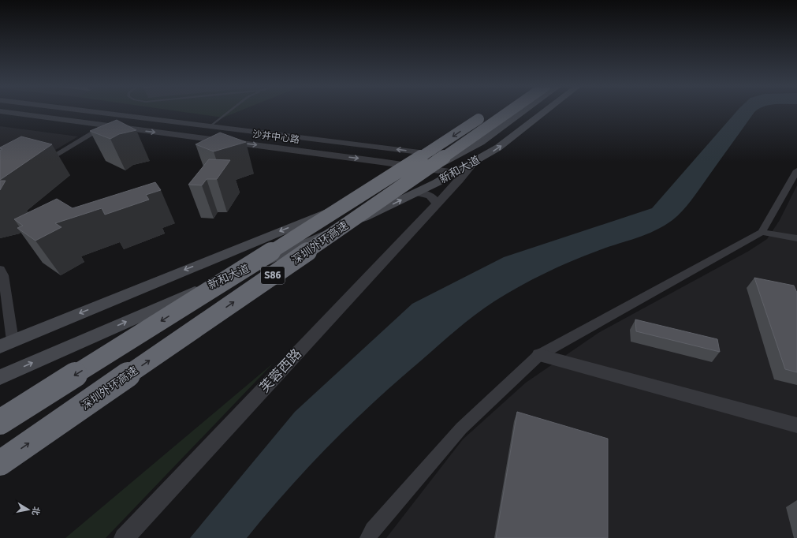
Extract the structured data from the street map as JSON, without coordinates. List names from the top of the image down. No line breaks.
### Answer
{"streets":{"highway":["深圳外环高速","S86"],"main road":["新和大道"],"street":["沙井中心路","芙蓉西路"]},"crossings":[["沙井中心路","新和大道"],["新和大道","芙蓉西路"]],"north":"right"}
